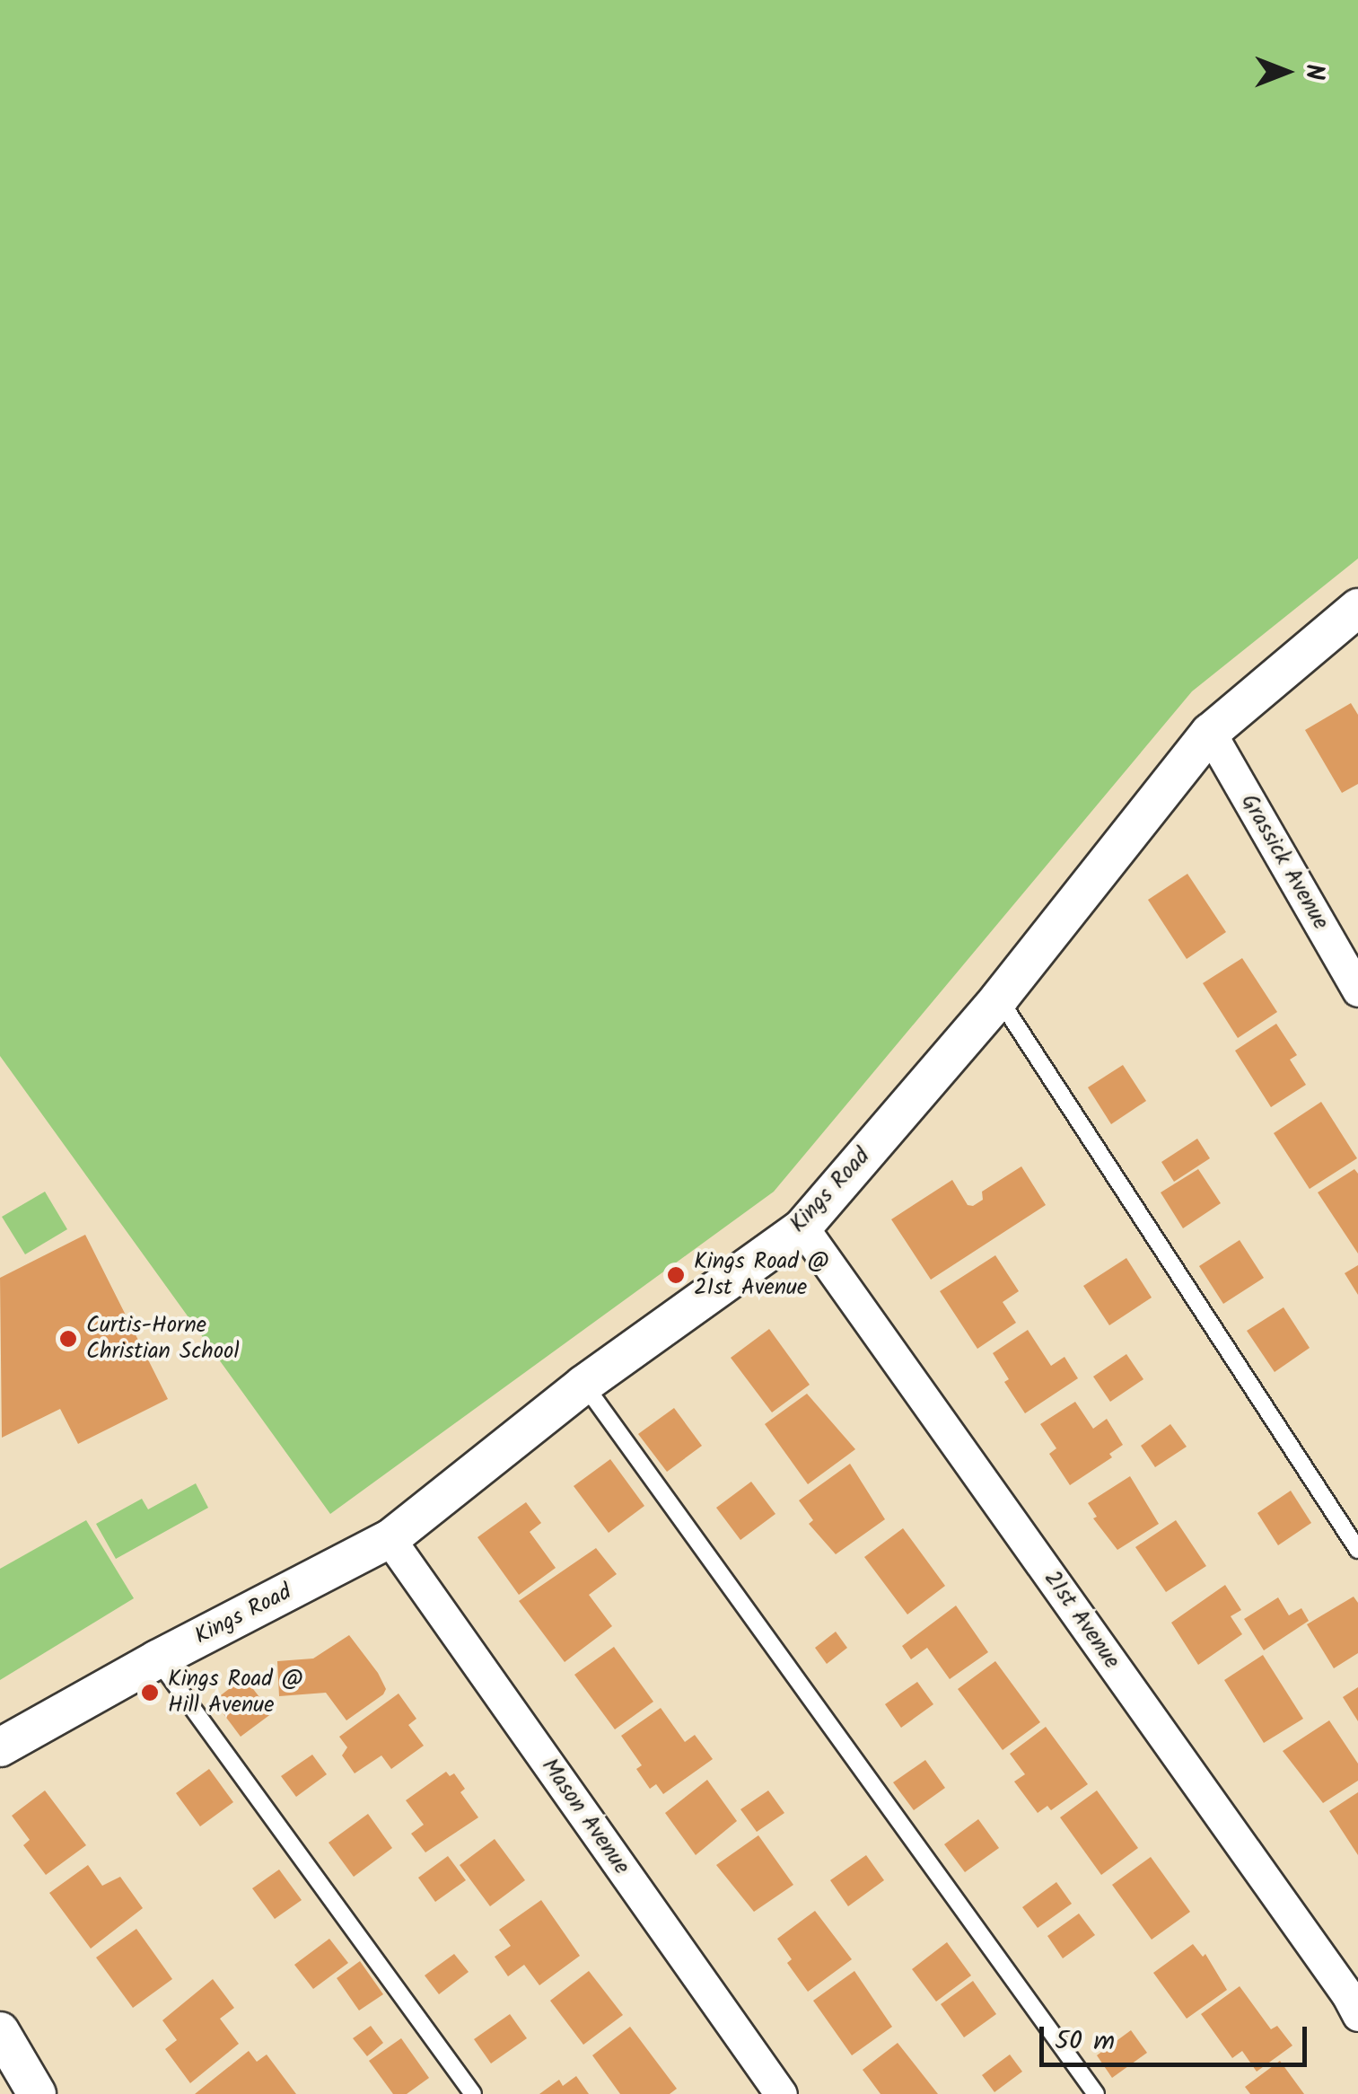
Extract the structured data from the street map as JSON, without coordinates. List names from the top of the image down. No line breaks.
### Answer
{"streets":{"street":["Grassick Avenue","Kings Road","21st Avenue","Mason Avenue"]},"crossings":[["Grassick Avenue","Kings Road"],["Kings Road","21st Avenue"],["Kings Road","Mason Avenue"]],"places":["Kings Road @ 21st Avenue","Curtis-Horne Christian School","Kings Road @ Hill Avenue"],"scale_bar":"50 m","north":"right"}
